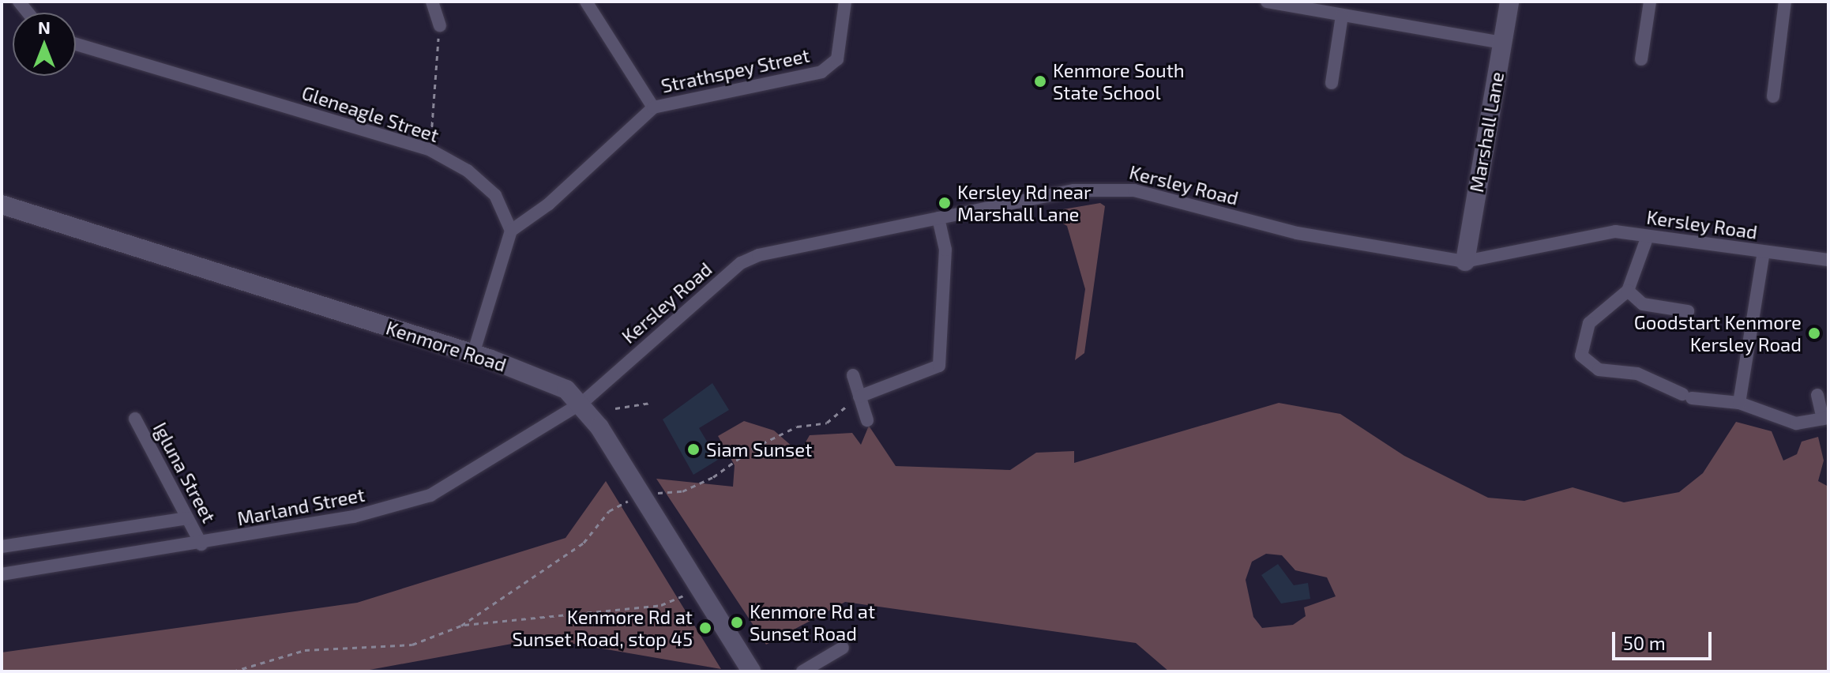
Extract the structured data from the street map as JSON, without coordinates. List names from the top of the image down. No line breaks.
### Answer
{"streets":{"street":["Strathspey Street","Gleneagle Street","Marshall Lane","Kersley Road","Kenmore Road","Igluna Street","Marland Street"]},"crossings":[["Strathspey Street","Gleneagle Street"],["Marshall Lane","Kersley Road"],["Kersley Road","Kenmore Road"],["Kersley Road","Marland Street"],["Kenmore Road","Marland Street"],["Igluna Street","Marland Street"]],"places":["Kenmore South State School","Kersley Rd near Marshall Lane","Goodstart Kenmore Kersley Road","Siam Sunset","Kenmore Rd at Sunset Road","Kenmore Rd at Sunset Road, stop 45"],"scale_bar":"50 m","north":"top"}
